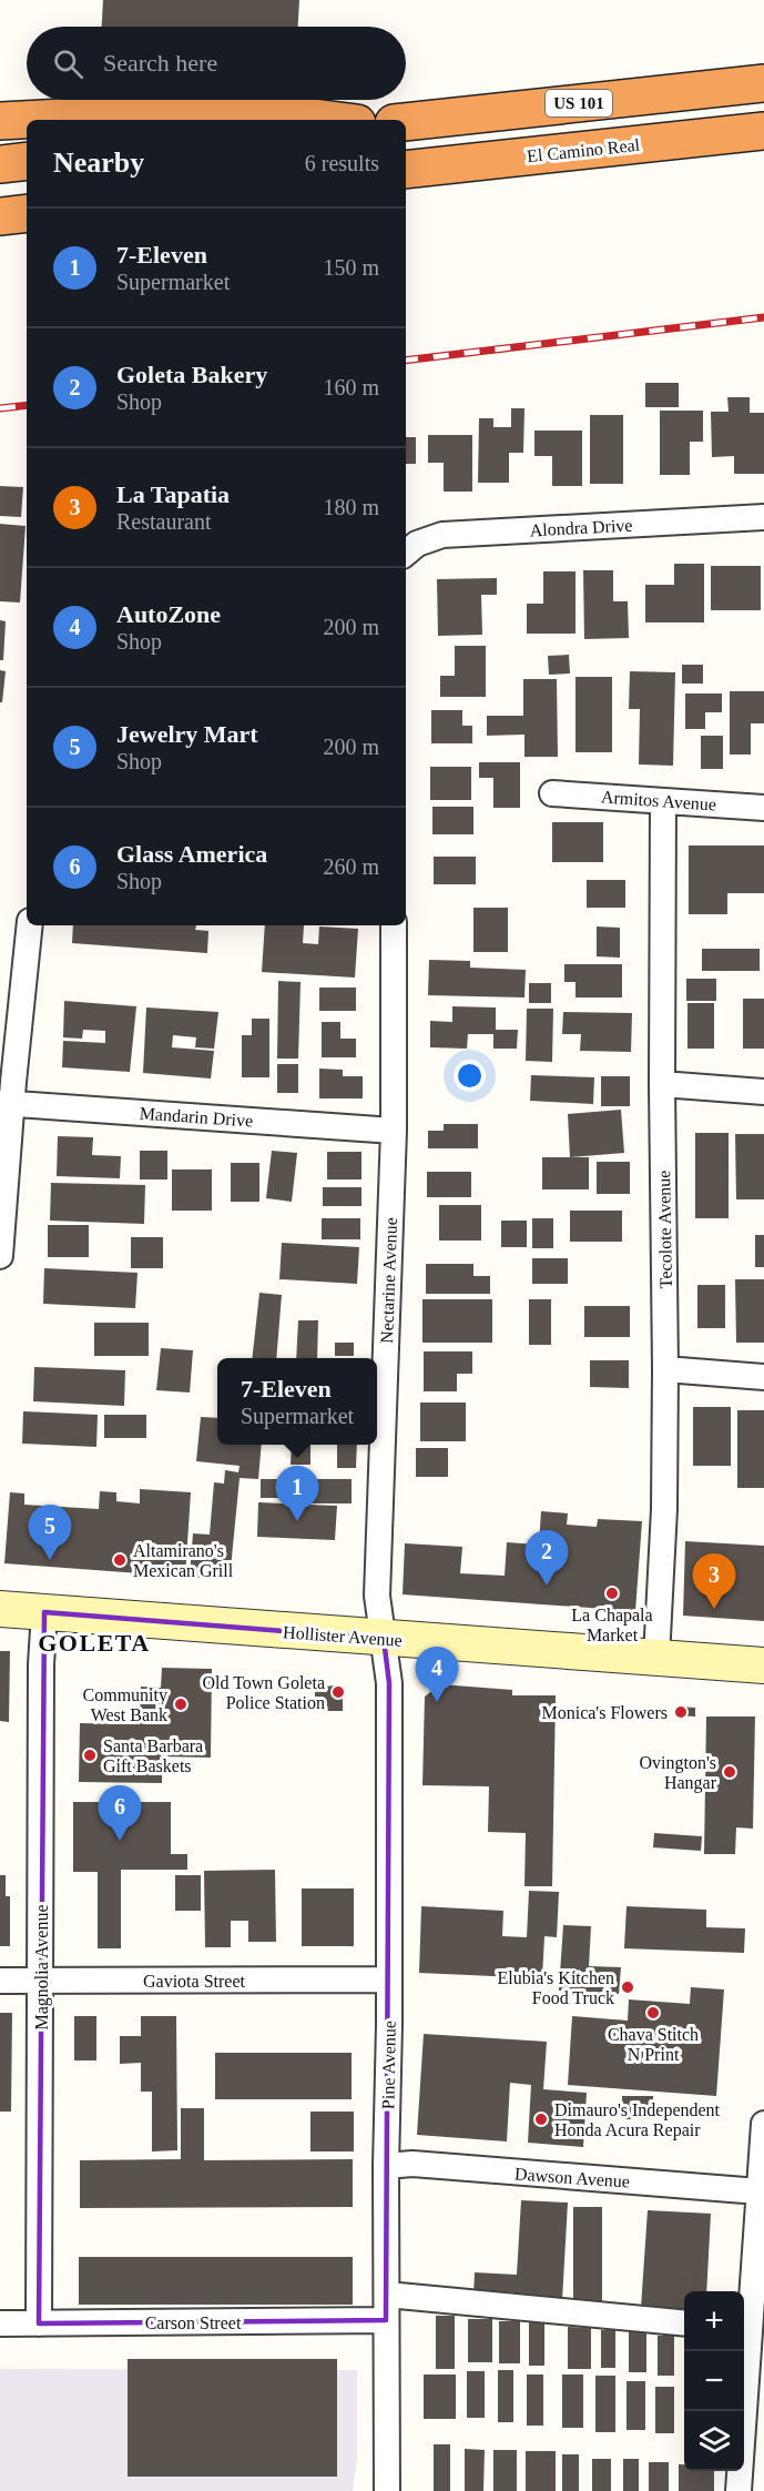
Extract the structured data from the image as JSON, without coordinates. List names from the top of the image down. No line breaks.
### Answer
{"streets":{"highway":["US 101","El Camino Real"],"main road":["Hollister Avenue"],"street":["Alondra Drive","Armitos Avenue","Mandarin Drive","Tecolote Avenue","Nectarine Avenue","Magnolia Avenue","Gaviota Street","Pine Avenue","Dawson Avenue","Carson Street"]},"crossings":[["Armitos Avenue","Tecolote Avenue"],["Mandarin Drive","Nectarine Avenue"],["Tecolote Avenue","Hollister Avenue"],["Nectarine Avenue","Hollister Avenue"],["Nectarine Avenue","Pine Avenue"],["Hollister Avenue","Magnolia Avenue"],["Hollister Avenue","Pine Avenue"],["Magnolia Avenue","Gaviota Street"],["Magnolia Avenue","Carson Street"],["Gaviota Street","Pine Avenue"],["Pine Avenue","Dawson Avenue"],["Pine Avenue","Carson Street"]],"districts":["GOLETA"],"places":["Altamirano's Mexican Grill","La Chapala Market","Old Town Goleta Police Station","Community West Bank","Monica's Flowers","Santa Barbara Gift Baskets","Ovington's Hangar","Elubia's Kitchen Food Truck","Chava Stitch N Print","Dimauro's Independent Honda Acura Repair"],"page":{"search":"Search here","heading":["Nearby","6 results"],"list":[{"mark":"1","name":"7-Eleven","note":"Supermarket","value":"150 m"},{"mark":"2","name":"Goleta Bakery","note":"Shop","value":"160 m"},{"mark":"3","name":"La Tapatia","note":"Restaurant","value":"180 m"},{"mark":"4","name":"AutoZone","note":"Shop","value":"200 m"},{"mark":"5","name":"Jewelry Mart","note":"Shop","value":"200 m"},{"mark":"6","name":"Glass America","note":"Shop","value":"260 m"}],"popup":["7-Eleven","Supermarket"],"pins":["1","5","2","3","4","6"],"map_buttons":["+","−"]}}
